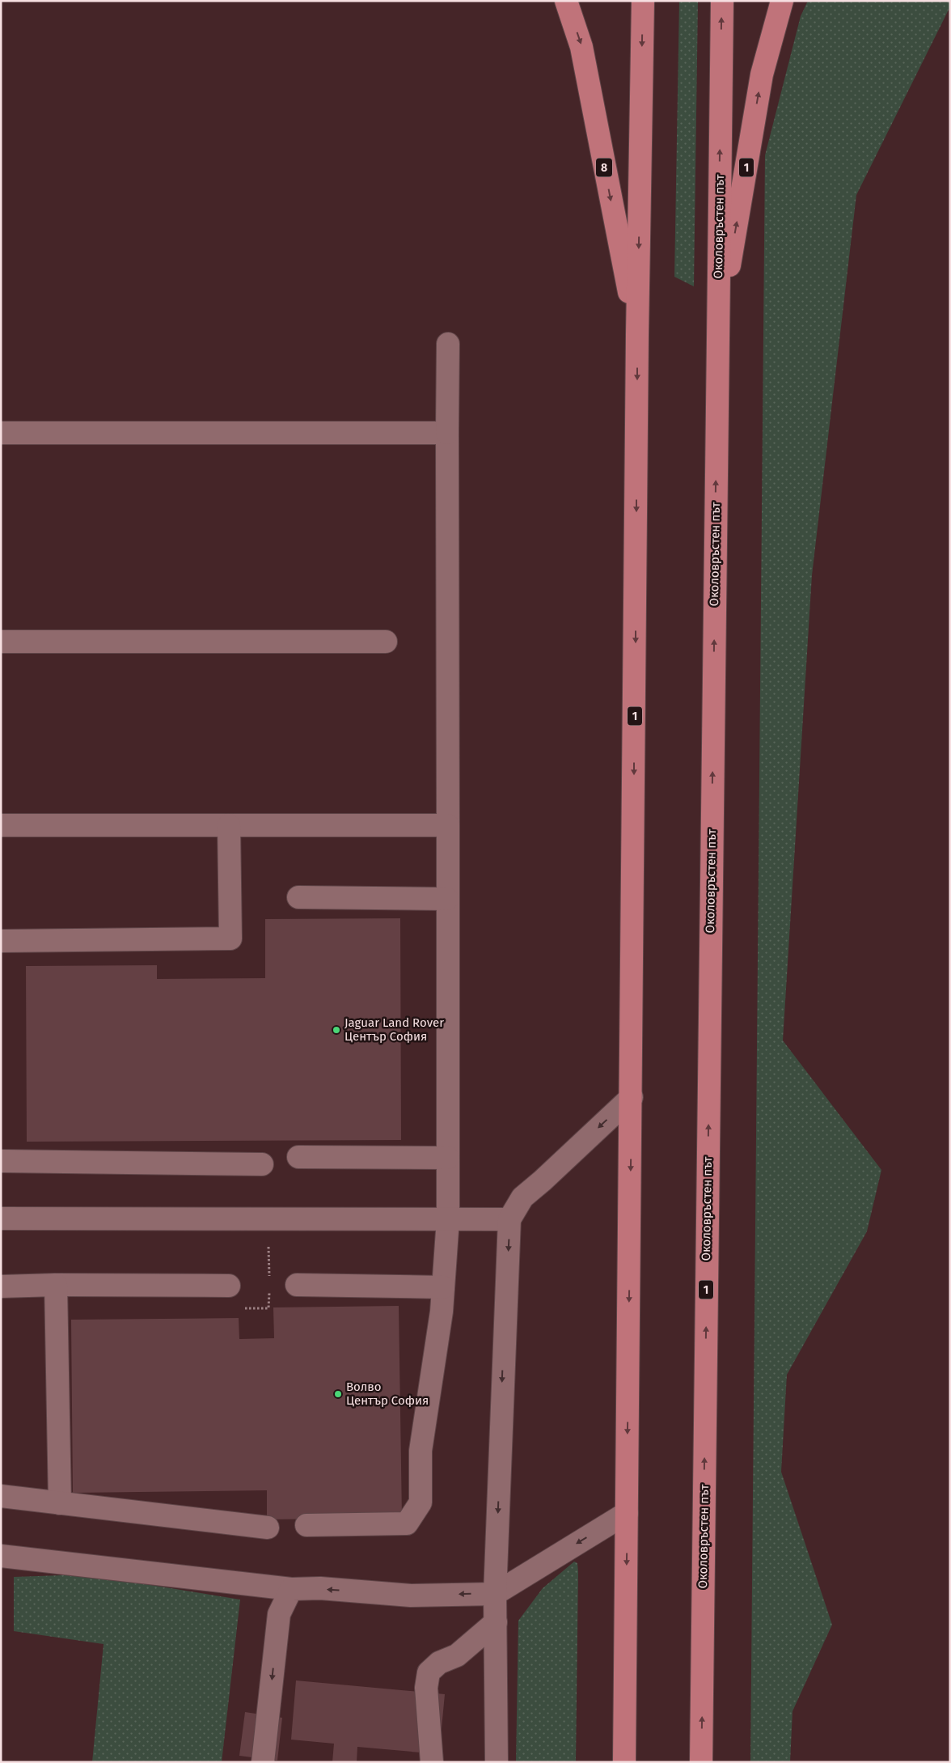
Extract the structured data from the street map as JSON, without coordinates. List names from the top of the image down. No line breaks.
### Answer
{"streets":{"highway":["8","1","Околовръстен път"]},"crossings":[["8","1"],["1","Околовръстен път"]],"places":["Jaguar Land Rover Център София","Волво Център София"]}
